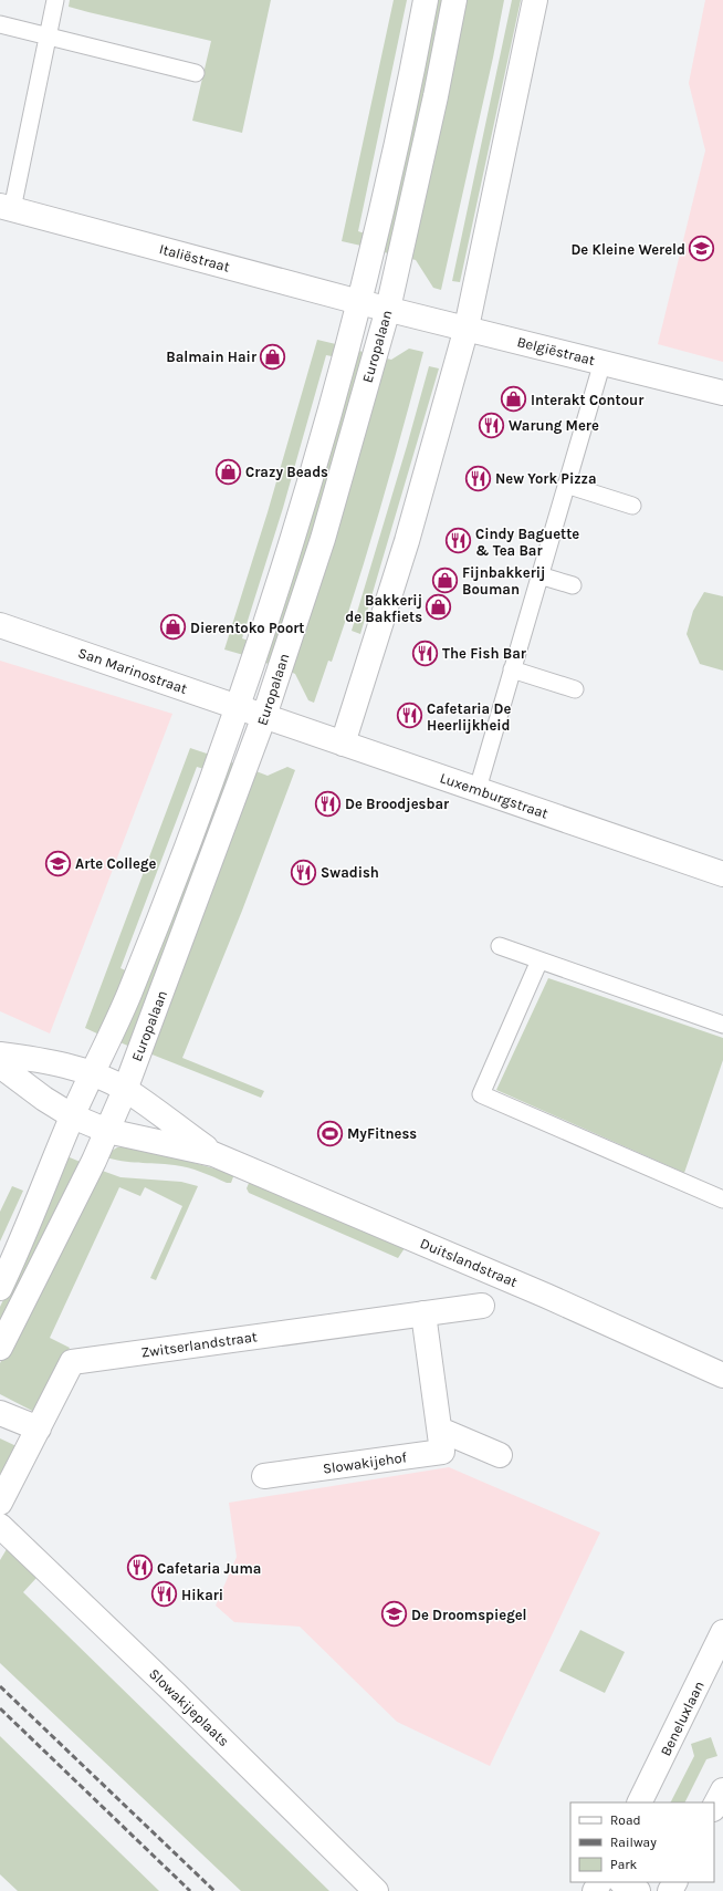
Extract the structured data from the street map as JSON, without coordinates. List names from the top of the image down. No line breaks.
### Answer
{"streets":{"street":["Italiëstraat","Europalaan","Belgiëstraat","San Marinostraat","Luxemburgstraat","Duitslandstraat","Zwitserlandstraat","Slowakijehof","Slowakijeplaats","Beneluxlaan"]},"crossings":[["Italiëstraat","Europalaan"],["Italiëstraat","Belgiëstraat"],["Europalaan","Belgiëstraat"],["Europalaan","San Marinostraat"],["Europalaan","Luxemburgstraat"],["Europalaan","Duitslandstraat"],["San Marinostraat","Luxemburgstraat"],["Zwitserlandstraat","Slowakijehof"]],"places":{"school or university":["De Kleine Wereld","Arte College","De Droomspiegel"],"shop":["Balmain Hair","Interakt Contour","Crazy Beads","Fijnbakkerij Bouman","Bakkerij de Bakfiets","Dierentoko Poort"],"restaurant":["Warung Mere","New York Pizza","Cindy Baguette & Tea Bar","The Fish Bar","Cafetaria De Heerlijkheid","De Broodjesbar","Swadish","Cafetaria Juma","Hikari"],"sports":["MyFitness"]},"legend":["Road","Railway","Park"]}
